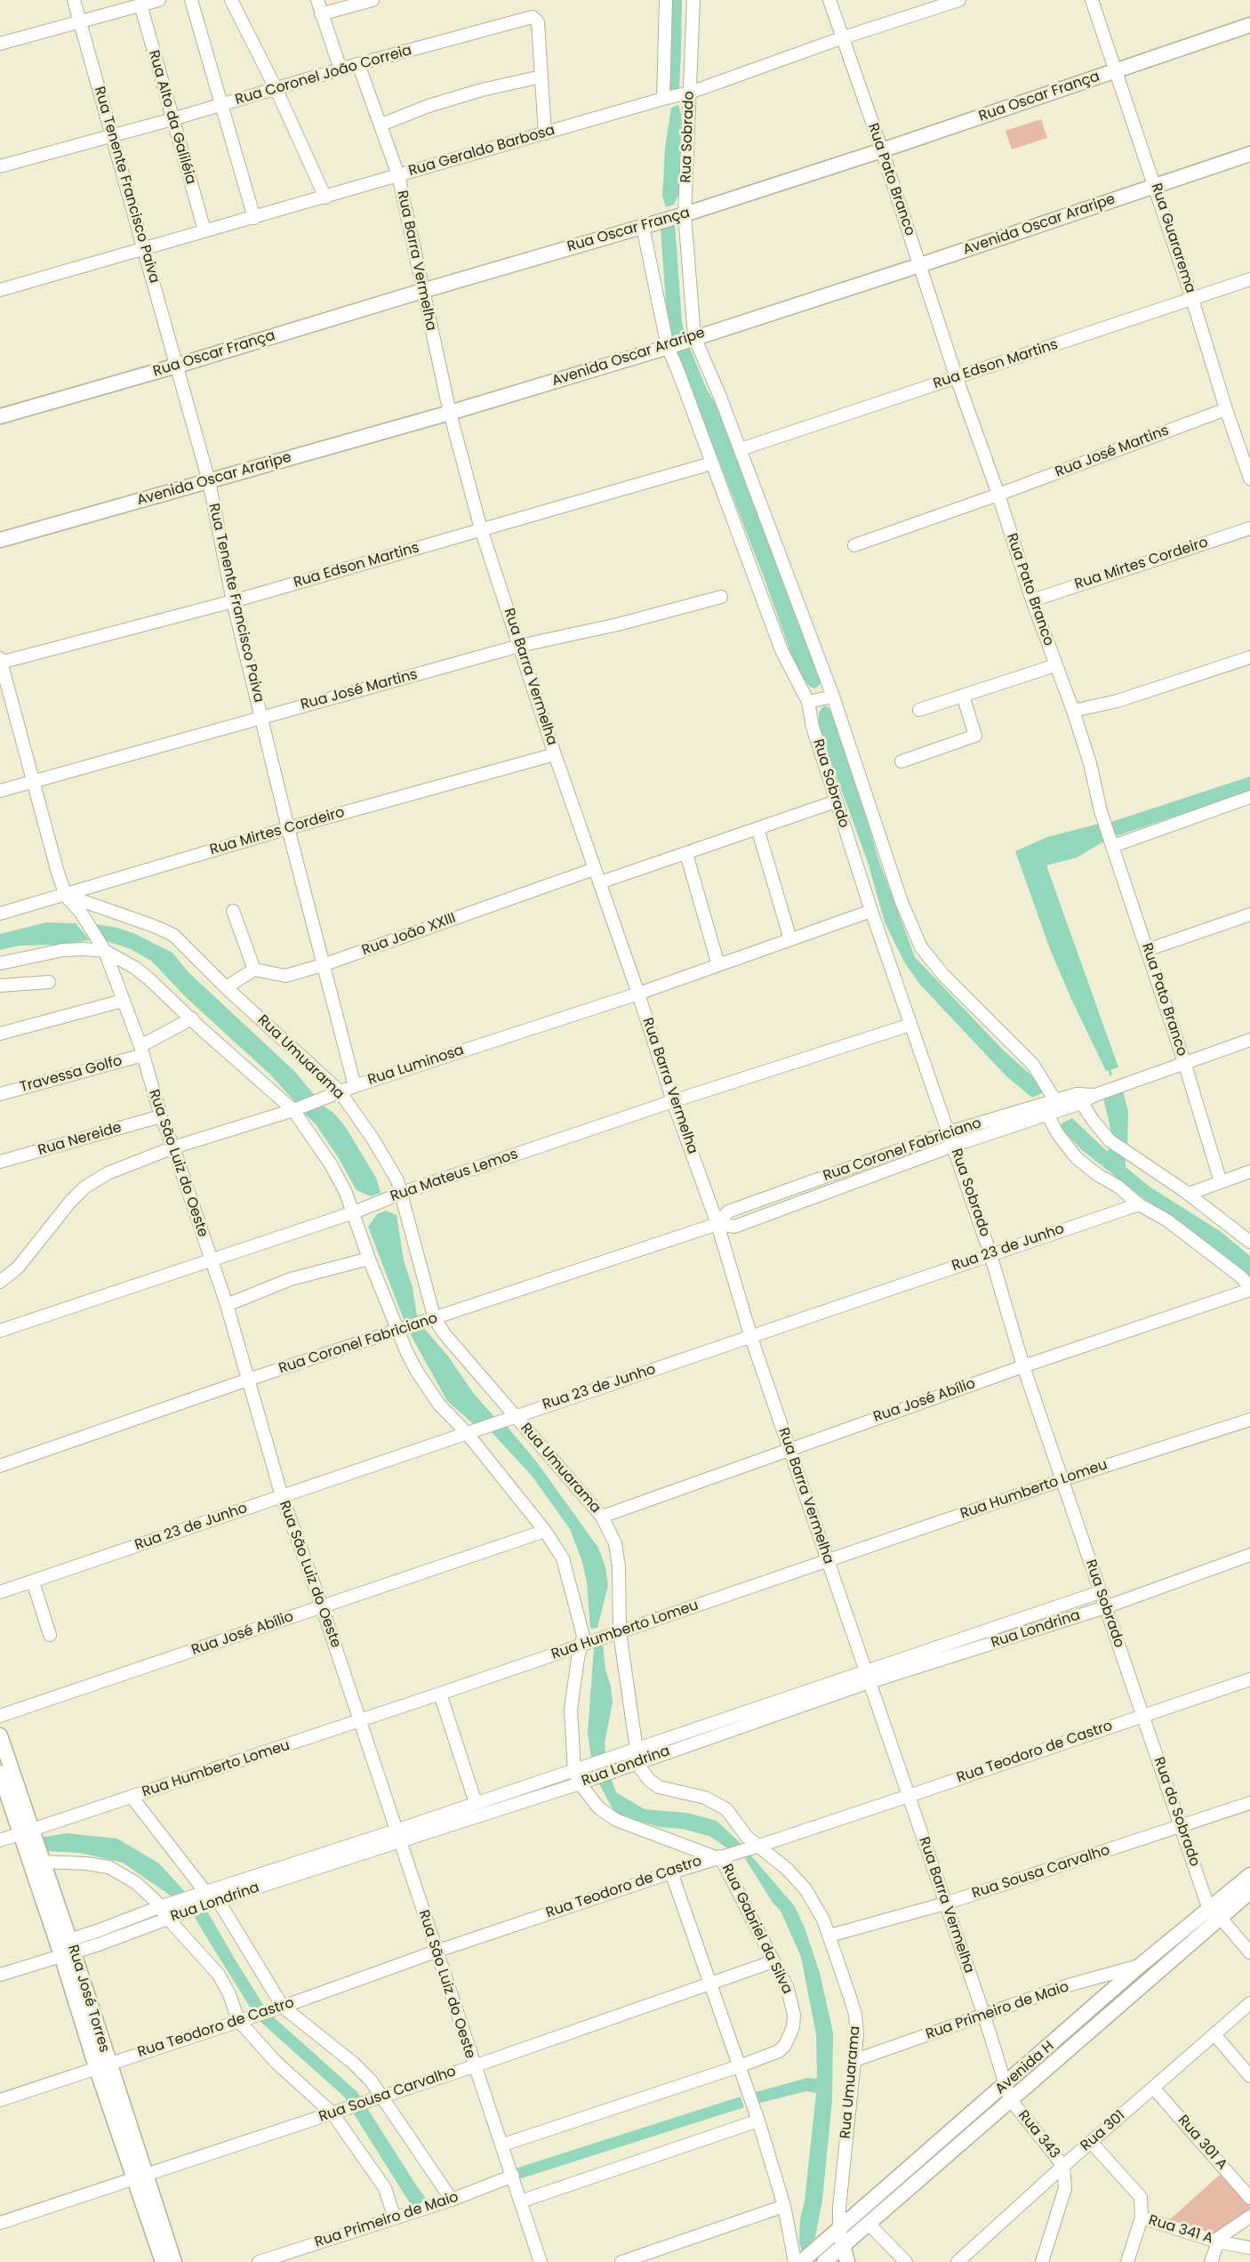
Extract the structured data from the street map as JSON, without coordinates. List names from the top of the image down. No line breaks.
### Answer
{"streets":{"street":["Rua Coronel João Correia","Rua Oscar França","Rua Alto da Galiléia","Rua Sobrado","Rua Geraldo Barbosa","Rua Pato Branco","Rua Tenente Francisco Paiva","Avenida Oscar Araripe","Rua Guararema","Rua Barra Vermelha","Rua Edson Martins","Rua José Martins","Rua Mirtes Cordeiro","Rua João XXIII","Rua Umuarama","Rua Luminosa","Travessa Golfo","Rua Nereide","Rua Coronel Fabriciano","Rua São Luiz do Oeste","Rua Mateus Lemos","Rua 23 de Junho","Rua José Abílio","Rua Humberto Lomeu","Rua Londrina","Rua Teodoro de Castro","Rua do Sobrado","Rua Sousa Carvalho","Rua Gabriel da Silva","Rua José Torres","Rua Primeiro de Maio","Avenida H","Rua 301","Rua 343","Rua 301 A","Rua 341 A"]},"crossings":[["Rua Coronel João Correia","Rua Alto da Galiléia"],["Rua Coronel João Correia","Rua Geraldo Barbosa"],["Rua Coronel João Correia","Rua Tenente Francisco Paiva"],["Rua Coronel João Correia","Rua Barra Vermelha"],["Rua Oscar França","Rua Sobrado"],["Rua Oscar França","Rua Pato Branco"],["Rua Oscar França","Rua Tenente Francisco Paiva"],["Rua Oscar França","Rua Guararema"],["Rua Oscar França","Rua Barra Vermelha"],["Rua Alto da Galiléia","Rua Geraldo Barbosa"],["Rua Sobrado","Rua Geraldo Barbosa"],["Rua Sobrado","Avenida Oscar Araripe"],["Rua Sobrado","Rua Edson Martins"],["Rua Sobrado","Rua Luminosa"],["Rua Sobrado","Rua Coronel Fabriciano"],["Rua Sobrado","Rua Mateus Lemos"],["Rua Sobrado","Rua 23 de Junho"],["Rua Sobrado","Rua José Abílio"],["Rua Sobrado","Rua Humberto Lomeu"],["Rua Sobrado","Rua Londrina"],["Rua Sobrado","Rua Teodoro de Castro"],["Rua Sobrado","Rua do Sobrado"],["Rua Geraldo Barbosa","Rua Pato Branco"],["Rua Geraldo Barbosa","Rua Tenente Francisco Paiva"],["Rua Geraldo Barbosa","Rua Barra Vermelha"],["Rua Pato Branco","Avenida Oscar Araripe"],["Rua Pato Branco","Rua Edson Martins"],["Rua Pato Branco","Rua José Martins"],["Rua Pato Branco","Rua Mirtes Cordeiro"],["Rua Pato Branco","Rua Coronel Fabriciano"],["Rua Tenente Francisco Paiva","Avenida Oscar Araripe"],["Rua Tenente Francisco Paiva","Rua Edson Martins"],["Rua Tenente Francisco Paiva","Rua José Martins"],["Rua Tenente Francisco Paiva","Rua Mirtes Cordeiro"],["Rua Tenente Francisco Paiva","Rua João XXIII"],["Rua Tenente Francisco Paiva","Rua Luminosa"],["Avenida Oscar Araripe","Rua Guararema"],["Avenida Oscar Araripe","Rua Barra Vermelha"],["Rua Guararema","Rua Edson Martins"],["Rua Guararema","Rua José Martins"],["Rua Barra Vermelha","Rua Edson Martins"],["Rua Barra Vermelha","Rua José Martins"],["Rua Barra Vermelha","Rua Mirtes Cordeiro"],["Rua Barra Vermelha","Rua João XXIII"],["Rua Barra Vermelha","Rua Luminosa"],["Rua Barra Vermelha","Rua Coronel Fabriciano"],["Rua Barra Vermelha","Rua Mateus Lemos"],["Rua Barra Vermelha","Rua 23 de Junho"],["Rua Barra Vermelha","Rua José Abílio"],["Rua Barra Vermelha","Rua Humberto Lomeu"],["Rua Barra Vermelha","Rua Londrina"],["Rua Barra Vermelha","Rua Teodoro de Castro"],["Rua Barra Vermelha","Rua Sousa Carvalho"],["Rua Barra Vermelha","Rua Primeiro de Maio"],["Rua Barra Vermelha","Avenida H"],["Rua Barra Vermelha","Rua 343"],["Rua Mirtes Cordeiro","Rua Umuarama"],["Rua Mirtes Cordeiro","Rua São Luiz do Oeste"],["Rua Umuarama","Rua Luminosa"],["Rua Umuarama","Rua Coronel Fabriciano"],["Rua Umuarama","Rua São Luiz do Oeste"],["Rua Umuarama","Rua Mateus Lemos"],["Rua Umuarama","Rua 23 de Junho"],["Rua Umuarama","Rua José Abílio"],["Rua Umuarama","Rua Humberto Lomeu"],["Rua Umuarama","Rua Londrina"],["Rua Umuarama","Rua Teodoro de Castro"],["Rua Umuarama","Rua Sousa Carvalho"],["Rua Umuarama","Rua Primeiro de Maio"],["Rua Umuarama","Avenida H"],["Rua Luminosa","Rua São Luiz do Oeste"],["Travessa Golfo","Rua São Luiz do Oeste"],["Rua Nereide","Rua São Luiz do Oeste"],["Rua Coronel Fabriciano","Rua São Luiz do Oeste"],["Rua São Luiz do Oeste","Rua Mateus Lemos"],["Rua São Luiz do Oeste","Rua 23 de Junho"],["Rua São Luiz do Oeste","Rua José Abílio"],["Rua São Luiz do Oeste","Rua Humberto Lomeu"],["Rua São Luiz do Oeste","Rua Londrina"],["Rua São Luiz do Oeste","Rua Teodoro de Castro"],["Rua São Luiz do Oeste","Rua Sousa Carvalho"],["Rua São Luiz do Oeste","Rua Primeiro de Maio"],["Rua Humberto Lomeu","Rua José Torres"],["Rua Londrina","Rua José Torres"],["Rua Teodoro de Castro","Rua do Sobrado"],["Rua Teodoro de Castro","Rua Gabriel da Silva"],["Rua Teodoro de Castro","Rua José Torres"],["Rua do Sobrado","Rua Sousa Carvalho"],["Rua do Sobrado","Avenida H"],["Rua Sousa Carvalho","Rua Gabriel da Silva"],["Rua Sousa Carvalho","Rua José Torres"],["Rua Primeiro de Maio","Avenida H"],["Avenida H","Rua 343"],["Rua 301","Rua 343"],["Rua 301","Rua 301 A"],["Rua 301","Rua 341 A"]]}
